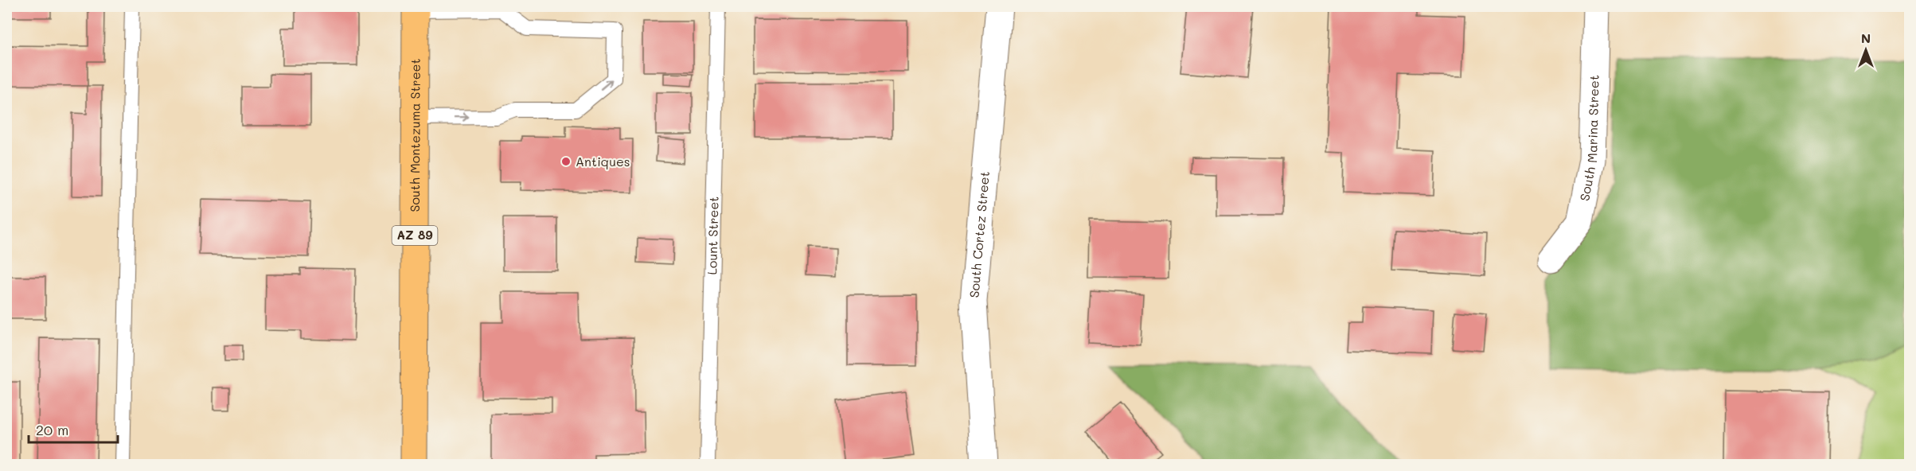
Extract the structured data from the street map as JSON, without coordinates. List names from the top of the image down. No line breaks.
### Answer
{"streets":{"main road":["South Montezuma Street","AZ 89"],"street":["South Marina Street","South Cortez Street"],"lane":["Lount Street"]},"places":["Antiques"],"scale_bar":"20 m","north":"top"}
